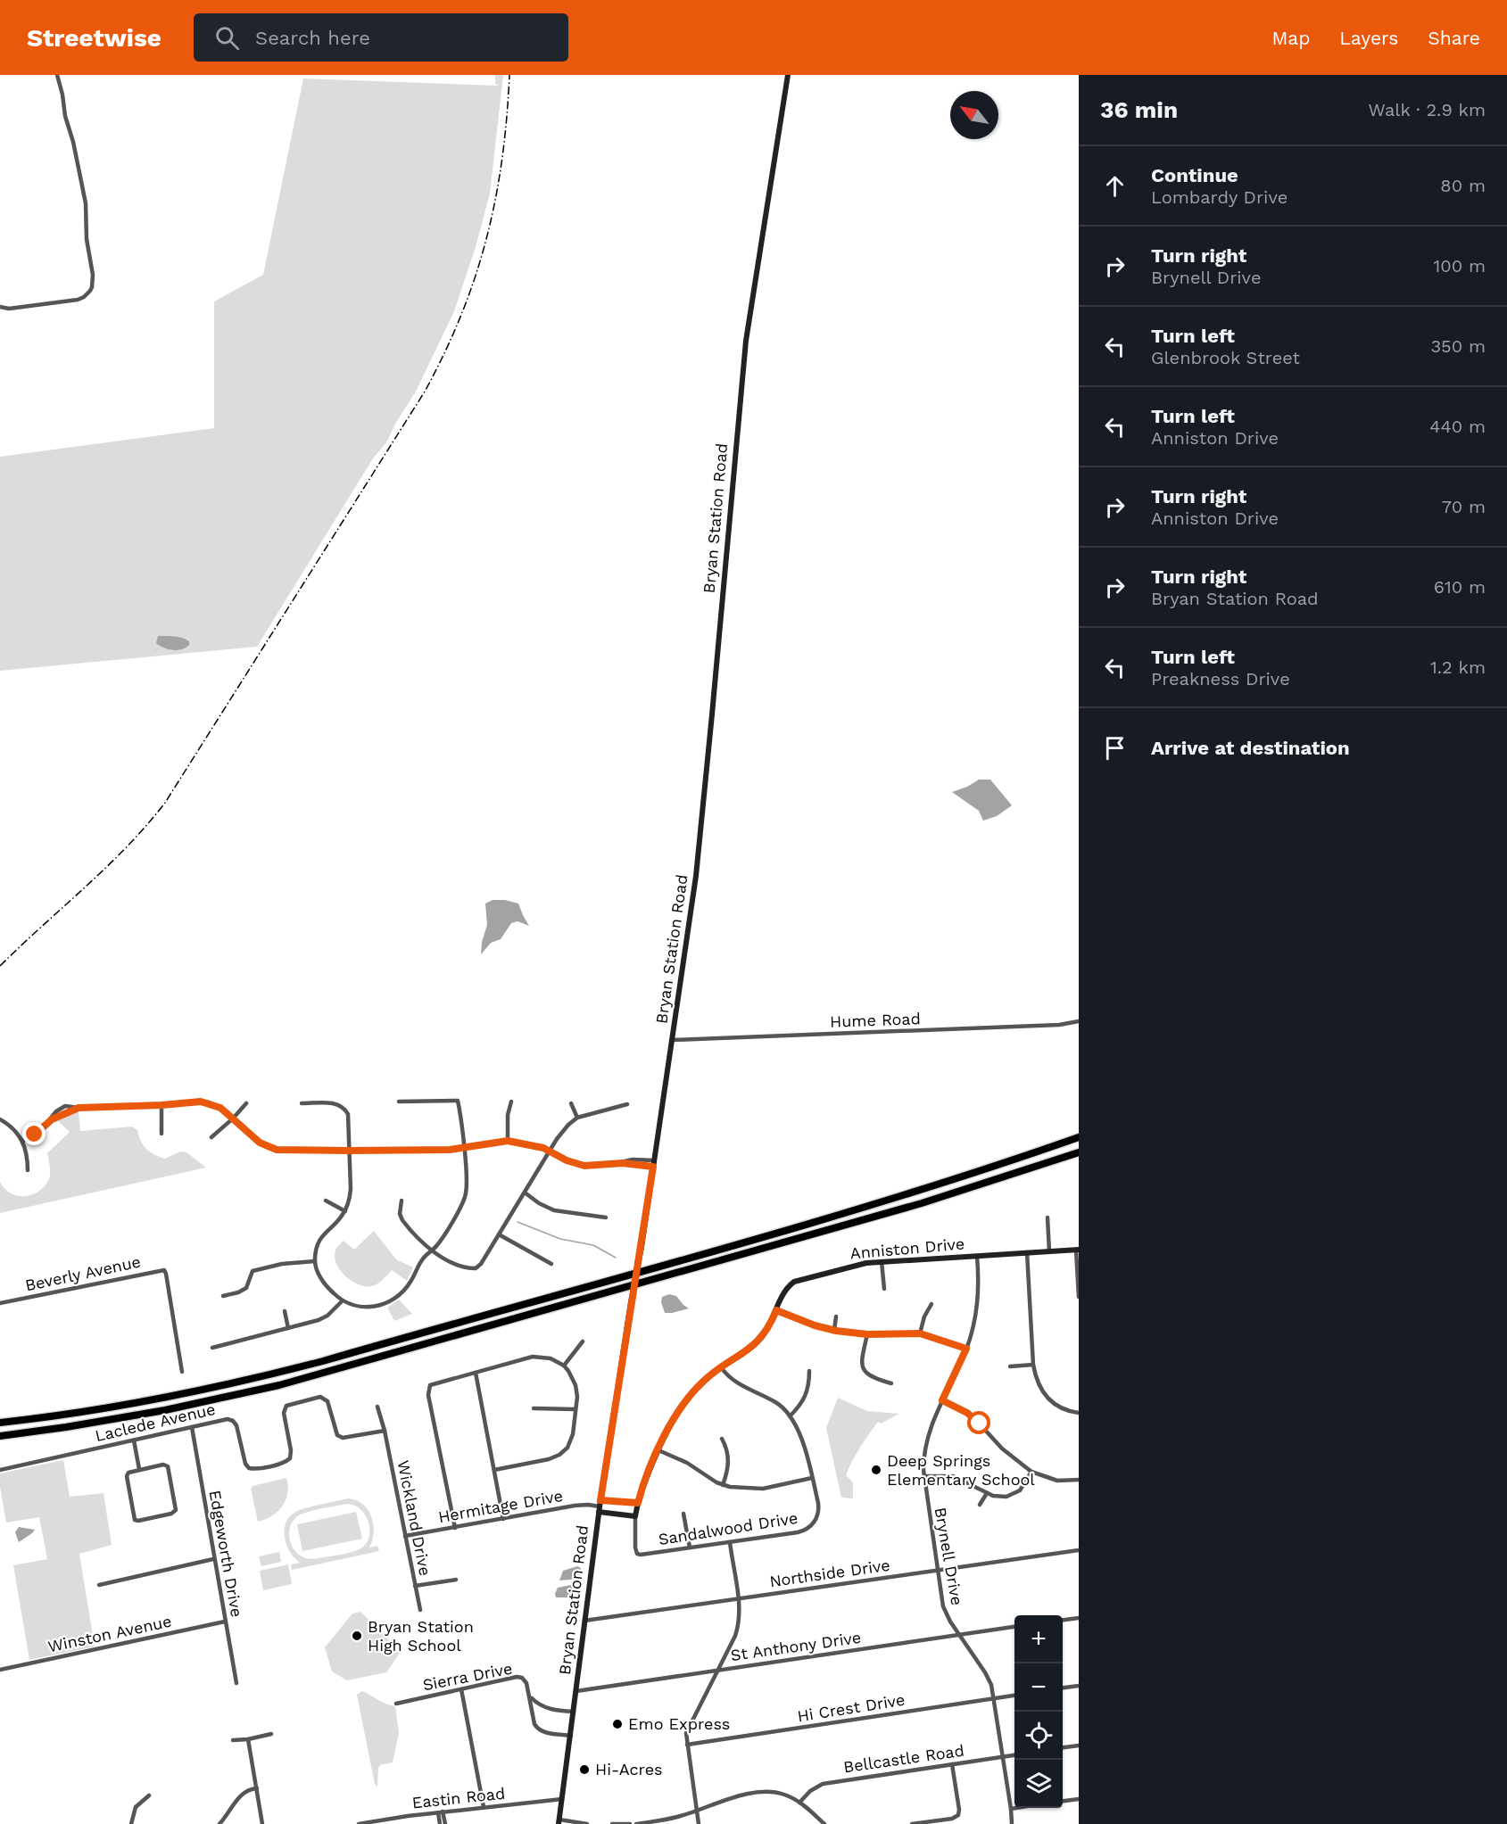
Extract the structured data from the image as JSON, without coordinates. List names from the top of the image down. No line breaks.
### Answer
{"streets":{"main road":["Bryan Station Road","Anniston Drive"],"street":["Hume Road","Beverly Avenue","Laclede Avenue","Hermitage Drive","Wickland Drive","Sandalwood Drive","Edgeworth Drive","Brynell Drive","Northside Drive","Winston Avenue","St Anthony Drive","Sierra Drive","Hi Crest Drive","Bellcastle Road","Eastin Road"]},"crossings":[["Bryan Station Road","Hume Road"],["Bryan Station Road","Hermitage Drive"],["Bryan Station Road","Northside Drive"],["Bryan Station Road","St Anthony Drive"],["Bryan Station Road","Sierra Drive"],["Bryan Station Road","Eastin Road"],["Anniston Drive","Sandalwood Drive"],["Anniston Drive","Brynell Drive"],["Laclede Avenue","Wickland Drive"],["Laclede Avenue","Edgeworth Drive"],["Hermitage Drive","Wickland Drive"],["Edgeworth Drive","Winston Avenue"],["Brynell Drive","Northside Drive"],["Brynell Drive","St Anthony Drive"],["Brynell Drive","Hi Crest Drive"],["Brynell Drive","Bellcastle Road"]],"places":["Deep Springs Elementary School","Bryan Station High School","Emo Express","Hi-Acres"],"north":"top left","page":{"header":"Streetwise","search":"Search here","nav":["Map","Layers","Share"],"heading":["36 min","Walk · 2.9 km"],"list":[["Continue","Lombardy Drive","80 m"],["Turn right","Brynell Drive","100 m"],["Turn left","Glenbrook Street","350 m"],["Turn left","Anniston Drive","440 m"],["Turn right","Anniston Drive","70 m"],["Turn right","Bryan Station Road","610 m"],["Turn left","Preakness Drive","1.2 km"],"Arrive at destination"],"map_buttons":["+","−"]}}
